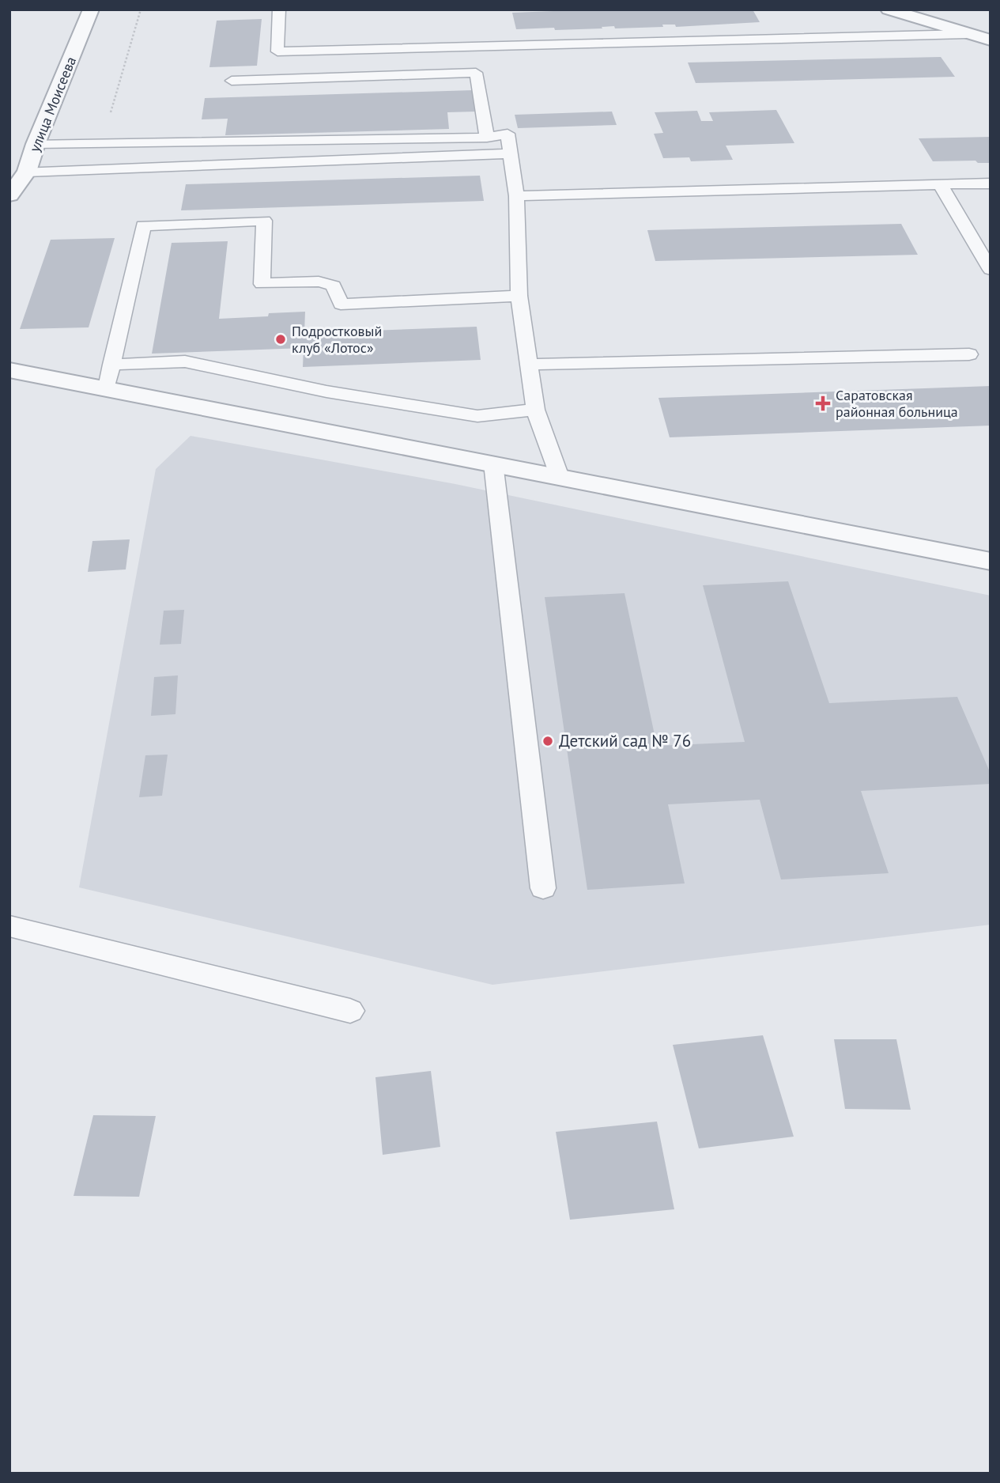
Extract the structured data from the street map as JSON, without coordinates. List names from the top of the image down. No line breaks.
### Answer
{"streets":{"street":["улица Моисеева"]},"places":{"other":["Подростковый клуб «Лотос»","Детский сад № 76"],"health":["Саратовская районная больница"]}}
